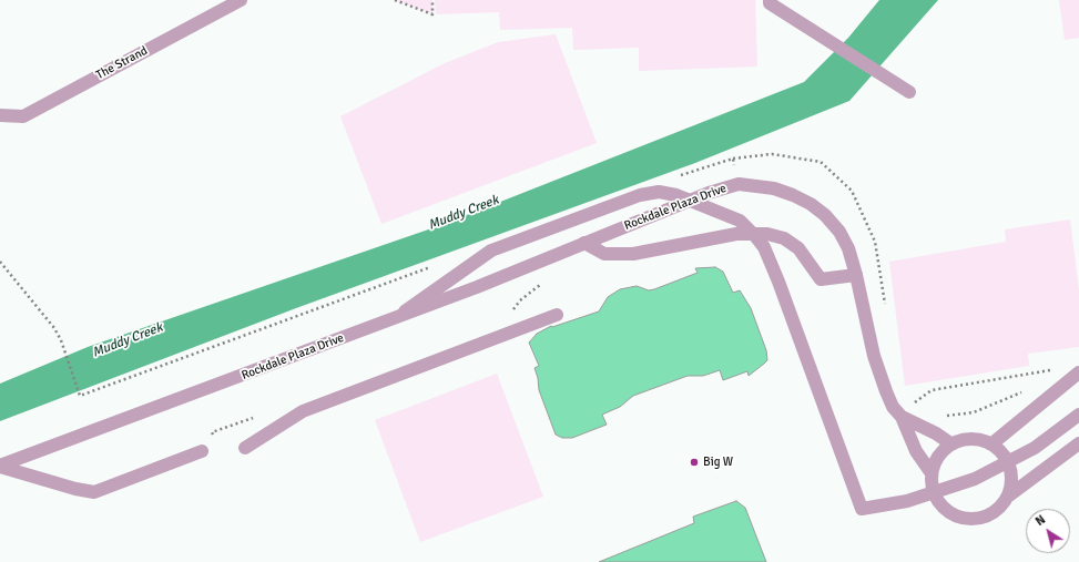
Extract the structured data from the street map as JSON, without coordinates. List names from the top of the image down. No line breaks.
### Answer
{"streets":{"street":["The Strand","Rockdale Plaza Drive"]},"water":["Muddy Creek"],"places":["Big W"],"north":"top left"}
